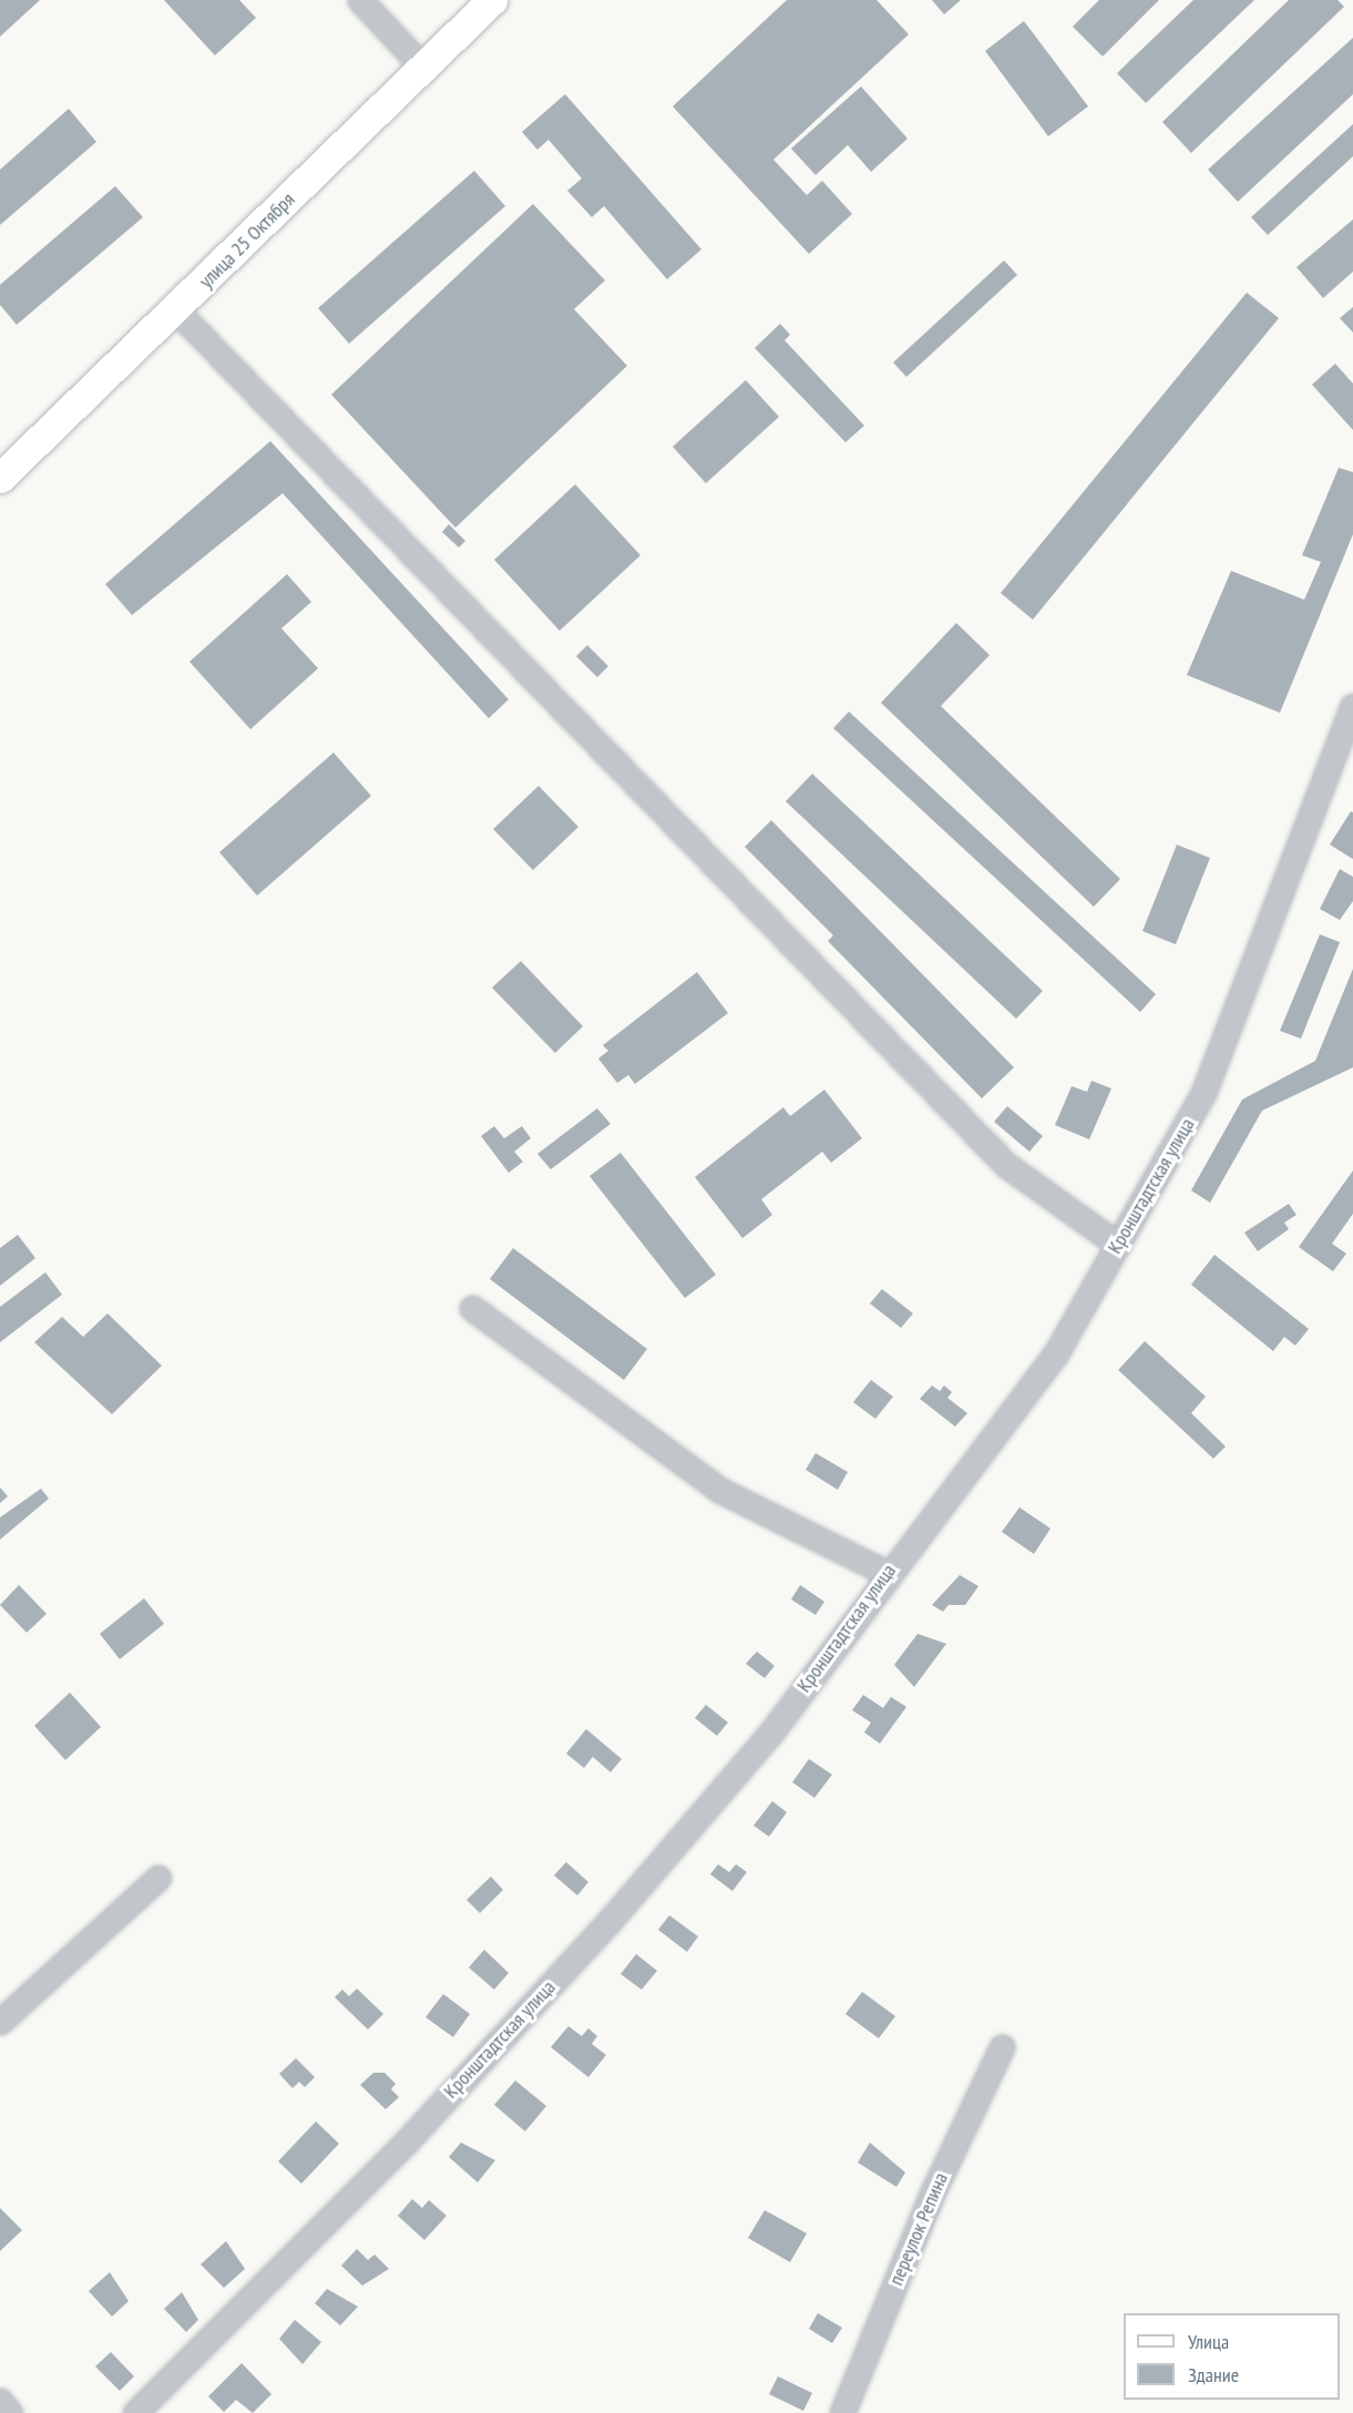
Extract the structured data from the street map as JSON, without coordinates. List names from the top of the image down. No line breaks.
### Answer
{"streets":{"main road":["улица 25 Октября"],"street":["Кронштадтская улица","переулок Репина"]},"legend":["Улица","Здание"]}
